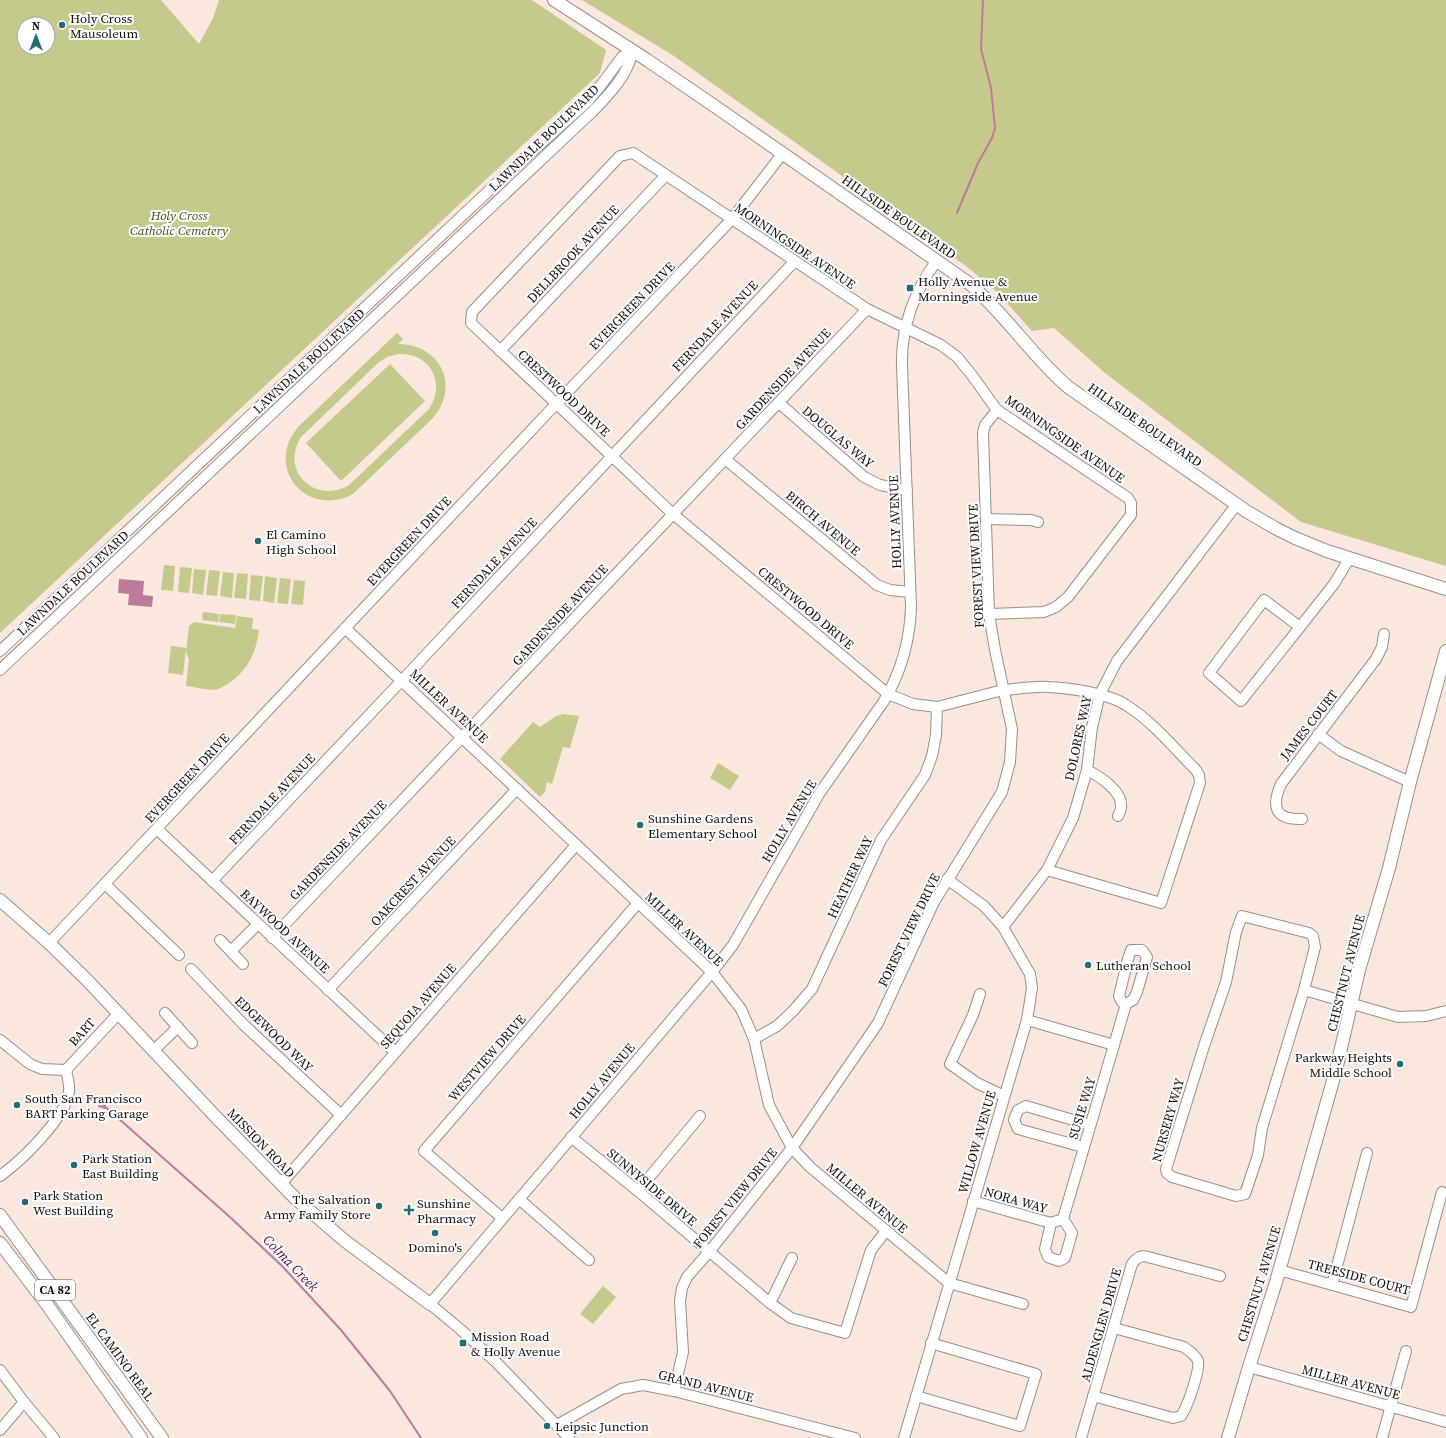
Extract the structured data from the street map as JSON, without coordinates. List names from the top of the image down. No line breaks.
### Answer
{"streets":{"main road":["HILLSIDE BOULEVARD","CHESTNUT AVENUE","MISSION ROAD","CA 82","EL CAMINO REAL"],"street":["LAWNDALE BOULEVARD","MORNINGSIDE AVENUE","DELLBROOK AVENUE","EVERGREEN DRIVE","FERNDALE AVENUE","GARDENSIDE AVENUE","CRESTWOOD DRIVE","DOUGLAS WAY","HOLLY AVENUE","BIRCH AVENUE","FOREST VIEW DRIVE","MILLER AVENUE","JAMES COURT","DOLORES WAY","HEATHER WAY","OAKCREST AVENUE","BAYWOOD AVENUE","SEQUOIA AVENUE","BART","EDGEWOOD WAY","WESTVIEW DRIVE","SUSIE WAY","NURSERY WAY","WILLOW AVENUE","SUNNYSIDE DRIVE","NORA WAY","TREESIDE COURT","ALDENGLEN DRIVE","GRAND AVENUE"]},"crossings":[["LAWNDALE BOULEVARD","HILLSIDE BOULEVARD"],["HILLSIDE BOULEVARD","EVERGREEN DRIVE"],["HILLSIDE BOULEVARD","HOLLY AVENUE"],["HILLSIDE BOULEVARD","DOLORES WAY"],["MORNINGSIDE AVENUE","DELLBROOK AVENUE"],["MORNINGSIDE AVENUE","EVERGREEN DRIVE"],["MORNINGSIDE AVENUE","FERNDALE AVENUE"],["MORNINGSIDE AVENUE","GARDENSIDE AVENUE"],["MORNINGSIDE AVENUE","CRESTWOOD DRIVE"],["MORNINGSIDE AVENUE","HOLLY AVENUE"],["MORNINGSIDE AVENUE","FOREST VIEW DRIVE"],["DELLBROOK AVENUE","CRESTWOOD DRIVE"],["EVERGREEN DRIVE","CRESTWOOD DRIVE"],["EVERGREEN DRIVE","MILLER AVENUE"],["EVERGREEN DRIVE","BAYWOOD AVENUE"],["EVERGREEN DRIVE","MISSION ROAD"],["FERNDALE AVENUE","CRESTWOOD DRIVE"],["FERNDALE AVENUE","MILLER AVENUE"],["FERNDALE AVENUE","BAYWOOD AVENUE"],["GARDENSIDE AVENUE","CRESTWOOD DRIVE"],["GARDENSIDE AVENUE","DOUGLAS WAY"],["GARDENSIDE AVENUE","BIRCH AVENUE"],["GARDENSIDE AVENUE","MILLER AVENUE"],["GARDENSIDE AVENUE","BAYWOOD AVENUE"],["CRESTWOOD DRIVE","HOLLY AVENUE"],["CRESTWOOD DRIVE","FOREST VIEW DRIVE"],["CRESTWOOD DRIVE","DOLORES WAY"],["CRESTWOOD DRIVE","HEATHER WAY"],["DOUGLAS WAY","HOLLY AVENUE"],["HOLLY AVENUE","BIRCH AVENUE"],["HOLLY AVENUE","MILLER AVENUE"],["HOLLY AVENUE","WESTVIEW DRIVE"],["HOLLY AVENUE","MISSION ROAD"],["HOLLY AVENUE","SUNNYSIDE DRIVE"],["FOREST VIEW DRIVE","MILLER AVENUE"],["FOREST VIEW DRIVE","WILLOW AVENUE"],["FOREST VIEW DRIVE","SUNNYSIDE DRIVE"],["FOREST VIEW DRIVE","GRAND AVENUE"],["MILLER AVENUE","HEATHER WAY"],["MILLER AVENUE","OAKCREST AVENUE"],["MILLER AVENUE","CHESTNUT AVENUE"],["MILLER AVENUE","SEQUOIA AVENUE"],["MILLER AVENUE","WESTVIEW DRIVE"],["MILLER AVENUE","WILLOW AVENUE"],["MILLER AVENUE","SUNNYSIDE DRIVE"],["DOLORES WAY","WILLOW AVENUE"],["OAKCREST AVENUE","BAYWOOD AVENUE"],["BAYWOOD AVENUE","SEQUOIA AVENUE"],["CHESTNUT AVENUE","TREESIDE COURT"],["SEQUOIA AVENUE","EDGEWOOD WAY"],["SEQUOIA AVENUE","MISSION ROAD"],["BART","MISSION ROAD"],["WILLOW AVENUE","NORA WAY"],["MISSION ROAD","GRAND AVENUE"]],"water":["Colma Creek"],"parks":["Holy Cross Catholic Cemetery"],"places":{"other":["Holy Cross Mausoleum","El Camino High School","Sunshine Gardens Elementary School","Lutheran School","Parkway Heights Middle School","South San Francisco BART Parking Garage","Park Station East Building","Park Station West Building","The Salvation Army Family Store","Domino's","Leipsic Junction"],"transit":["Holly Avenue & Morningside Avenue","Mission Road & Holly Avenue"],"health":["Sunshine Pharmacy"]},"north":"top"}
